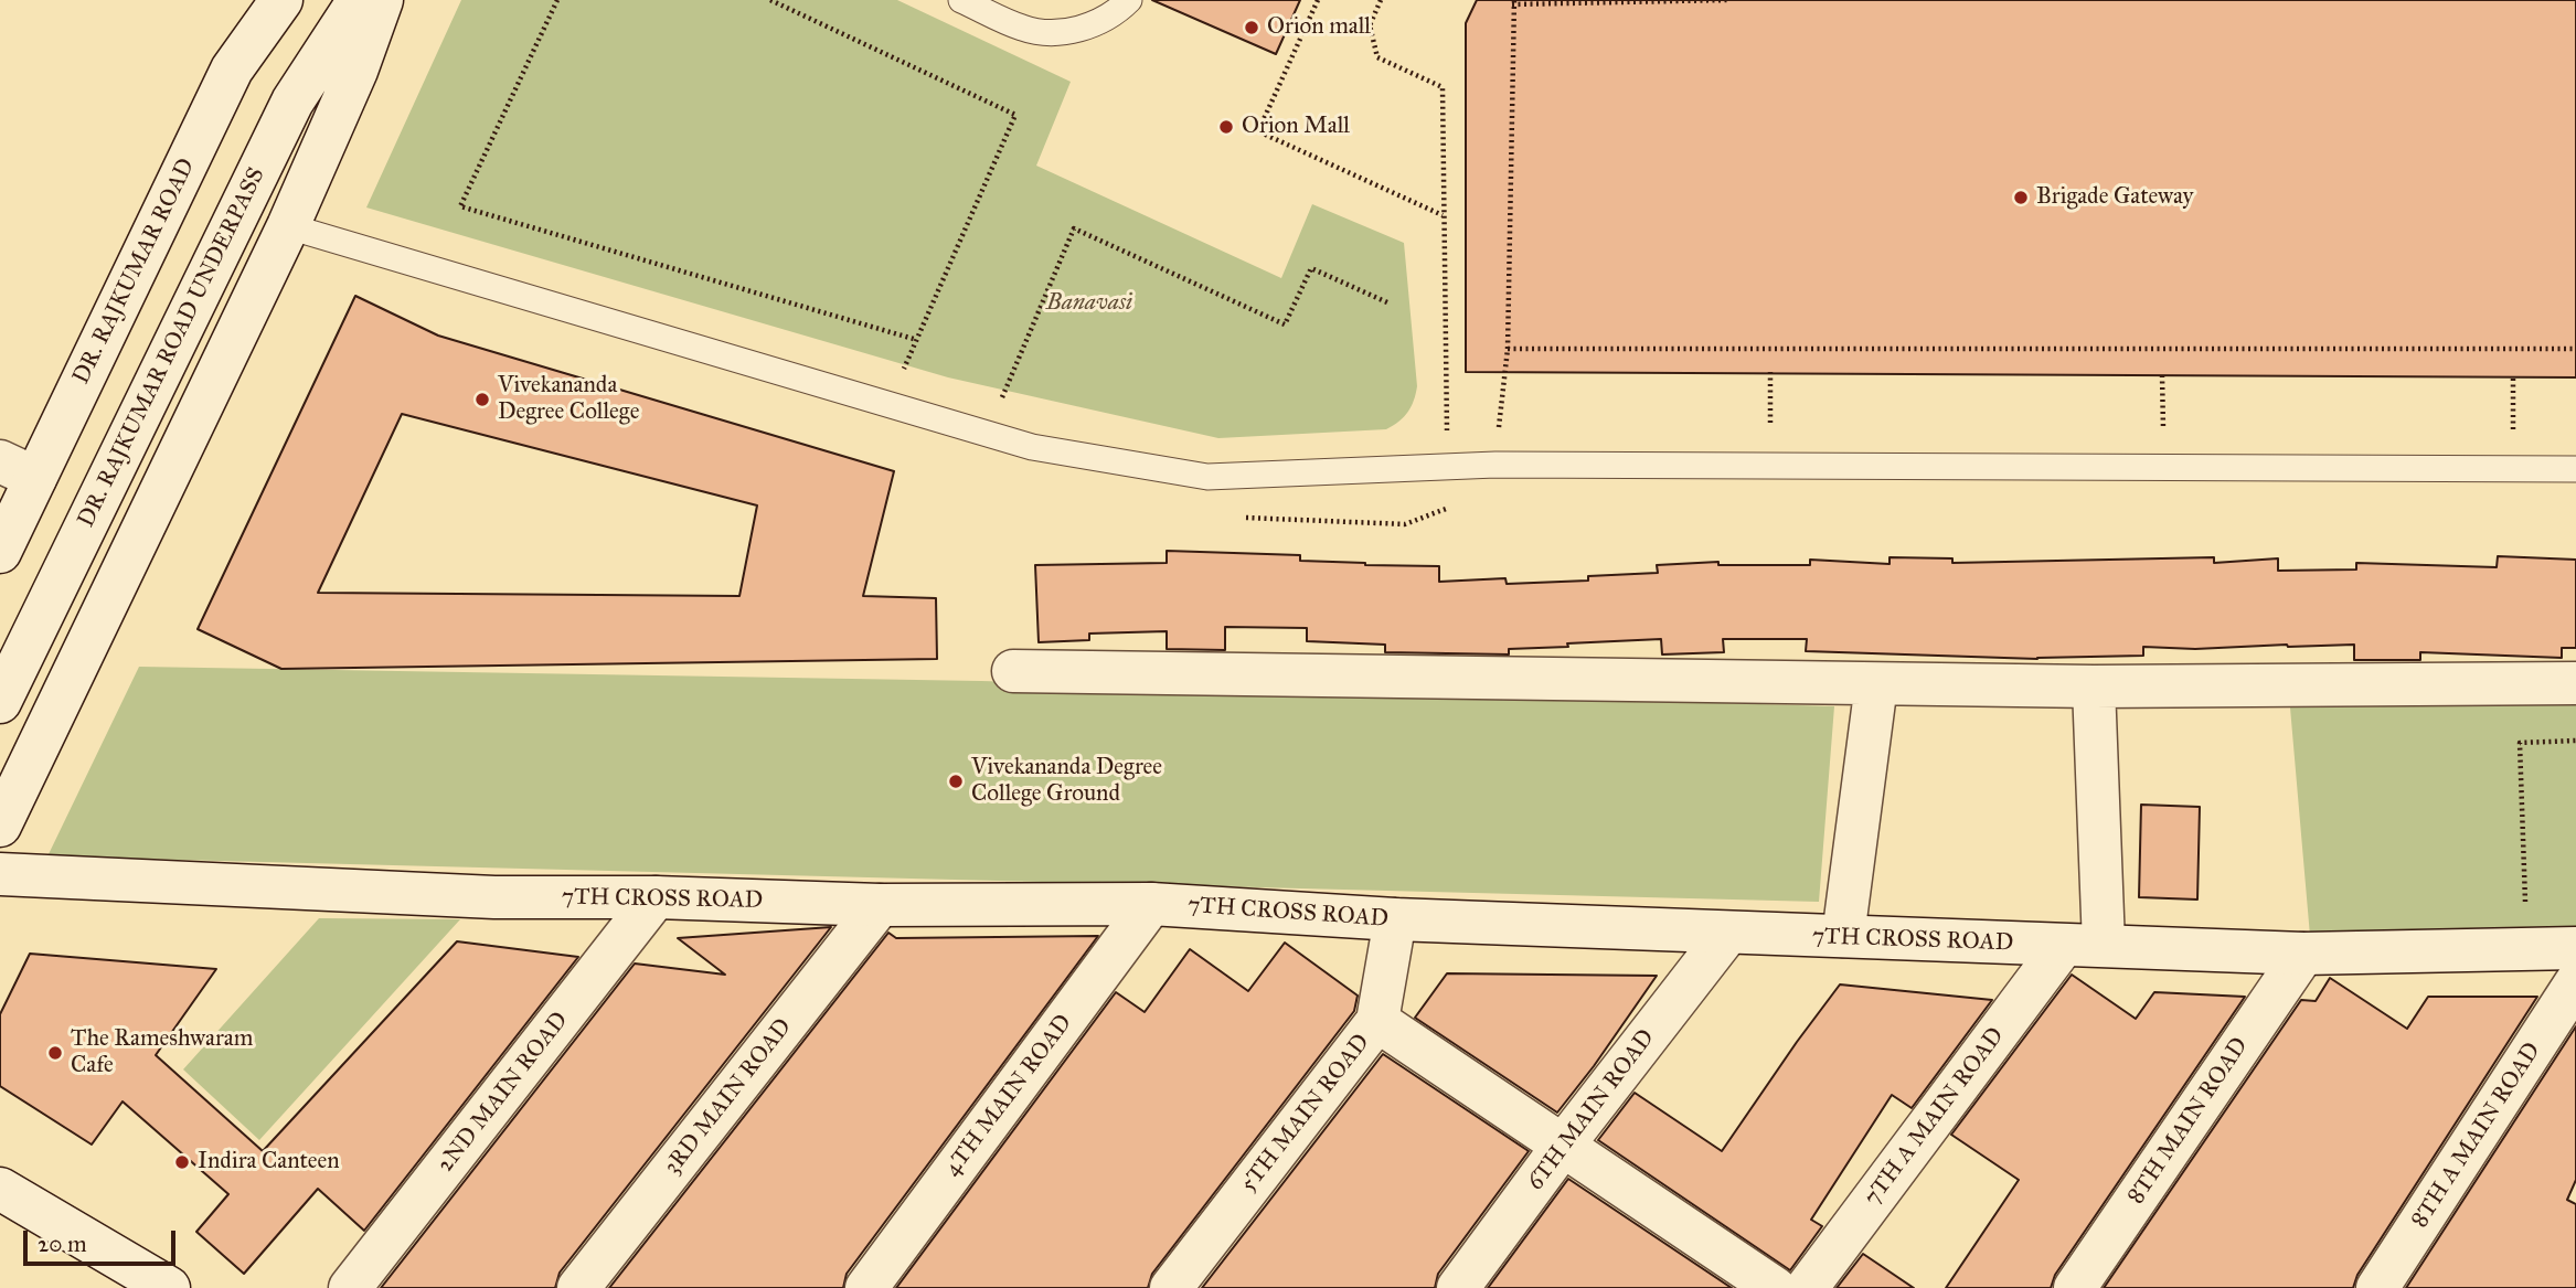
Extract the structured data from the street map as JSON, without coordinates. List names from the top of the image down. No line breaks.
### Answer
{"streets":{"street":["DR. RAJKUMAR ROAD","DR. RAJKUMAR ROAD UNDERPASS","7TH CROSS ROAD","2ND MAIN ROAD","4TH MAIN ROAD","3RD MAIN ROAD","6TH MAIN ROAD","5TH MAIN ROAD","7TH A MAIN ROAD","8TH MAIN ROAD","8TH A MAIN ROAD"]},"crossings":[["7TH CROSS ROAD","2ND MAIN ROAD"],["7TH CROSS ROAD","4TH MAIN ROAD"],["7TH CROSS ROAD","3RD MAIN ROAD"],["7TH CROSS ROAD","6TH MAIN ROAD"],["7TH CROSS ROAD","5TH MAIN ROAD"],["7TH CROSS ROAD","7TH A MAIN ROAD"],["7TH CROSS ROAD","8TH MAIN ROAD"]],"parks":["Banavasi"],"places":["Orion mall","Orion Mall","Brigade Gateway","Vivekananda Degree College","Vivekananda Degree College Ground","The Rameshwaram Cafe","Indira Canteen"],"scale_bar":"20 m"}
